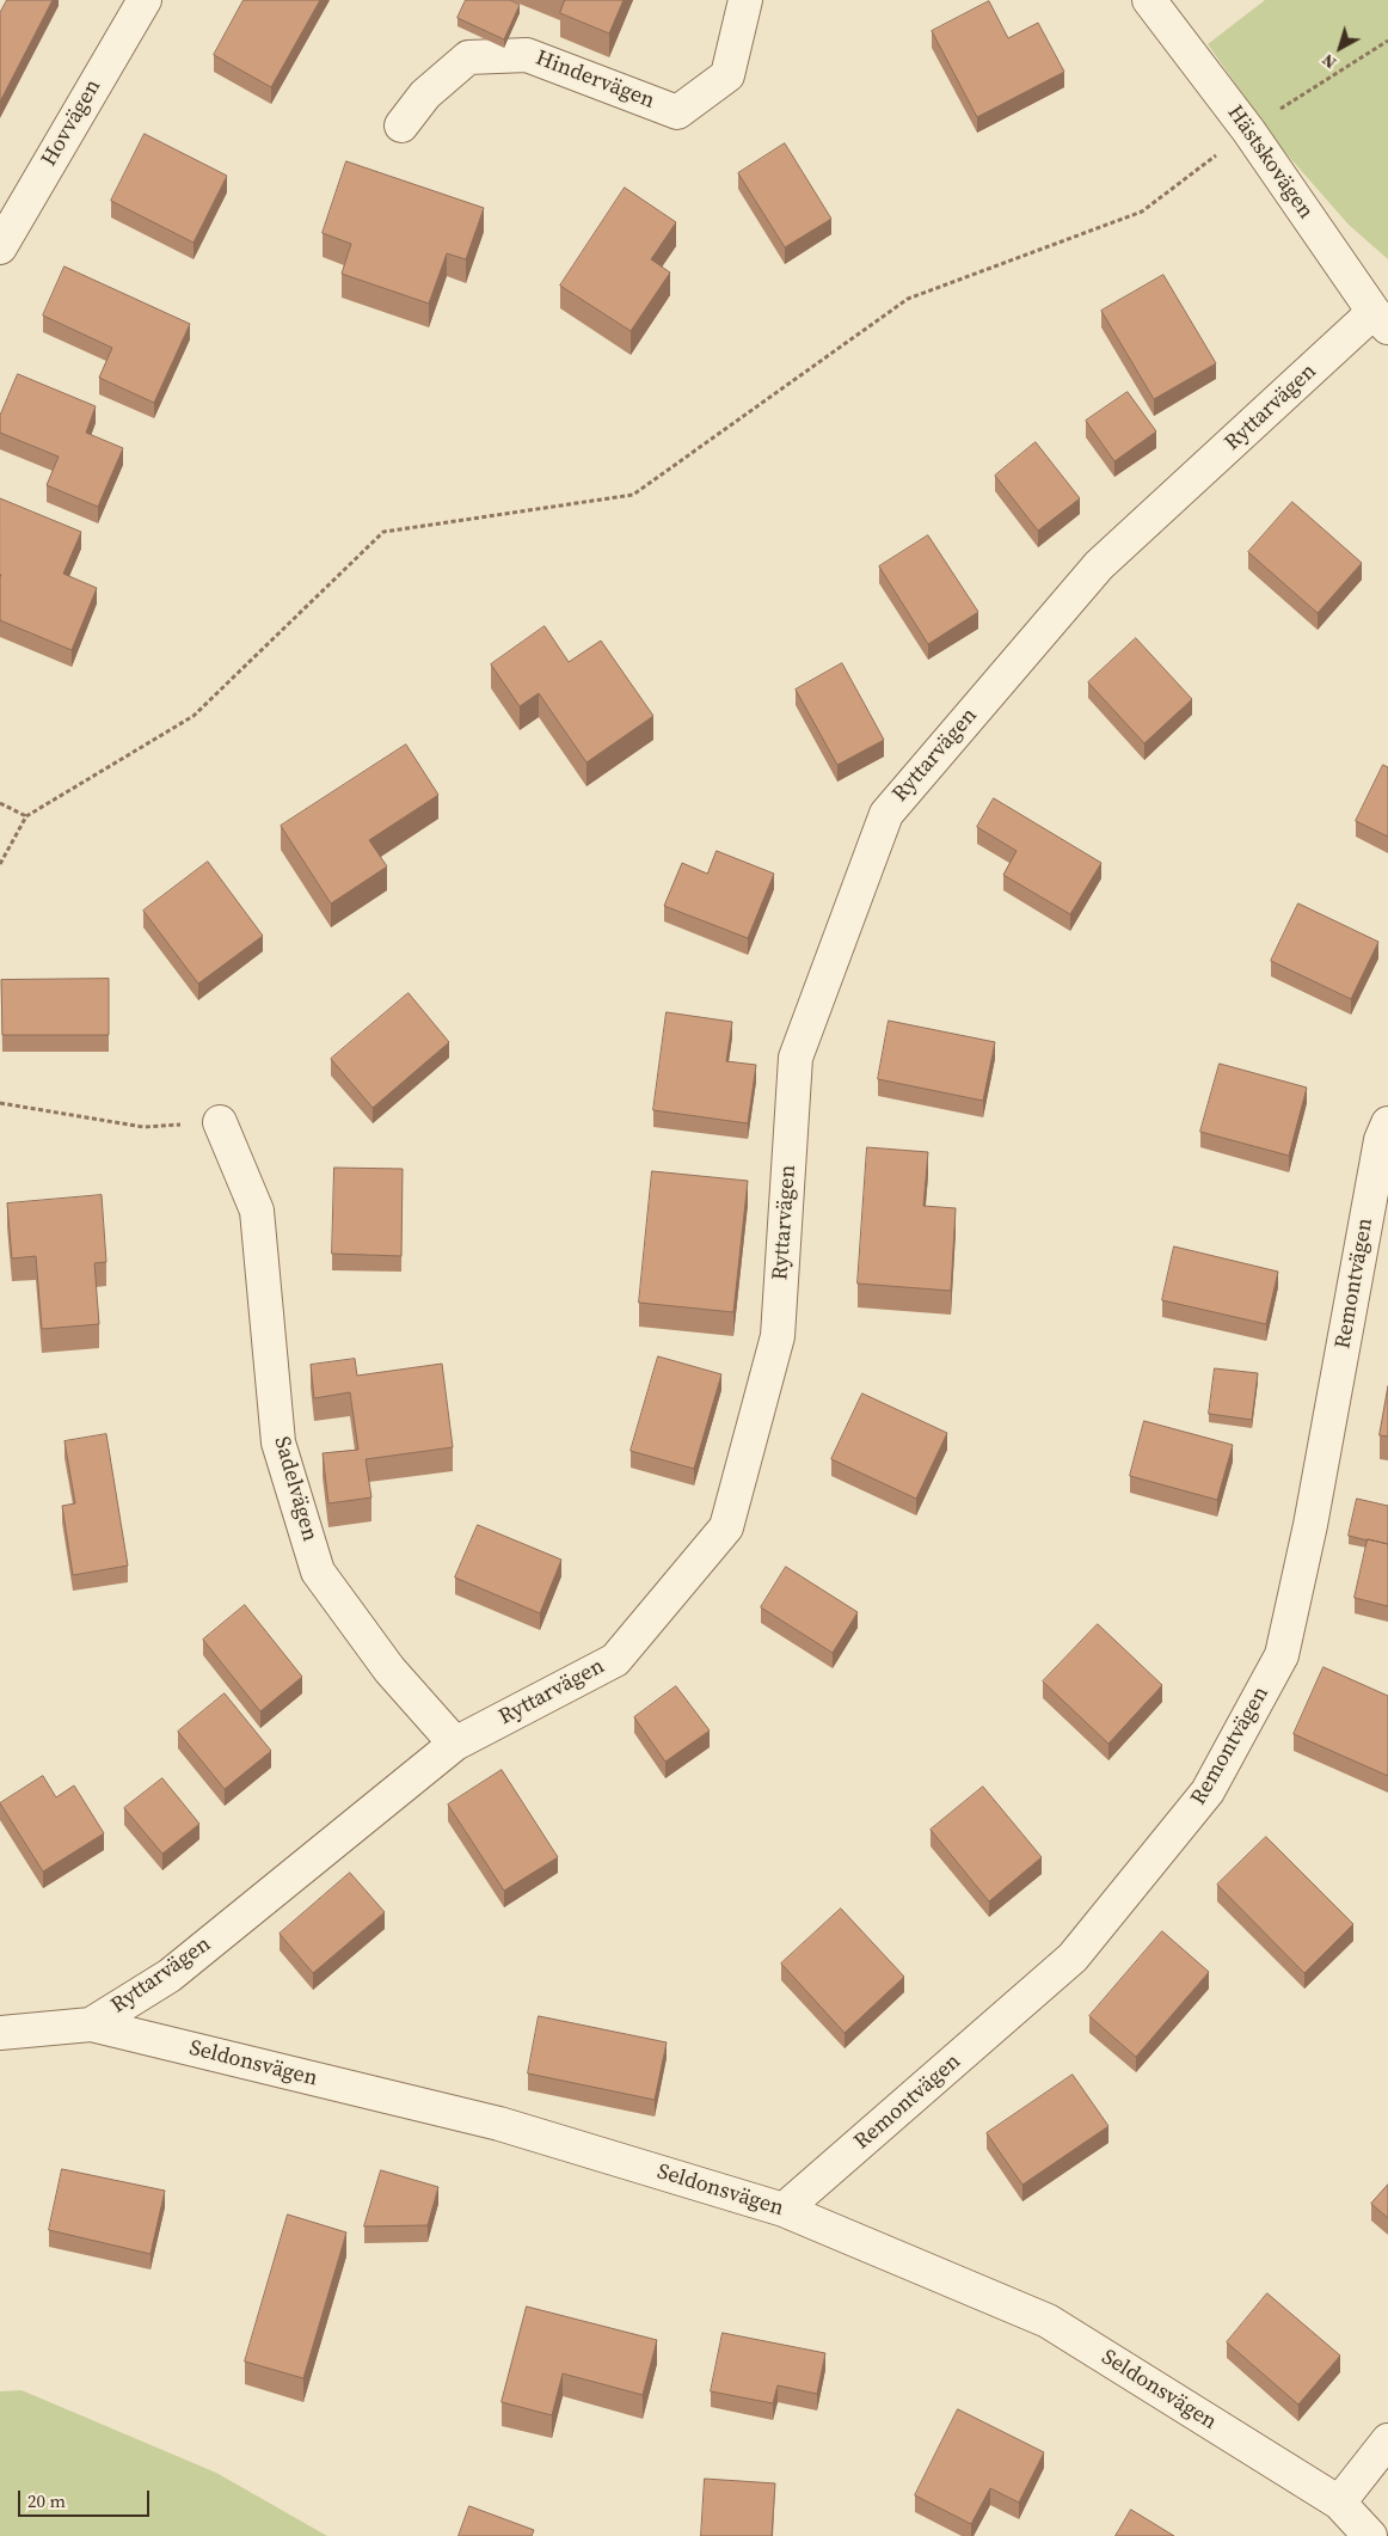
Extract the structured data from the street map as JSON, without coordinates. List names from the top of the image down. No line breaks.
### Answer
{"streets":{"street":["Hindervägen","Hovvägen","Hästskovägen","Ryttarvägen","Remontvägen","Sadelvägen","Seldonsvägen"]},"crossings":[["Hästskovägen","Ryttarvägen"],["Ryttarvägen","Sadelvägen"],["Ryttarvägen","Seldonsvägen"],["Remontvägen","Seldonsvägen"]],"scale_bar":"20 m","north":"bottom left"}
